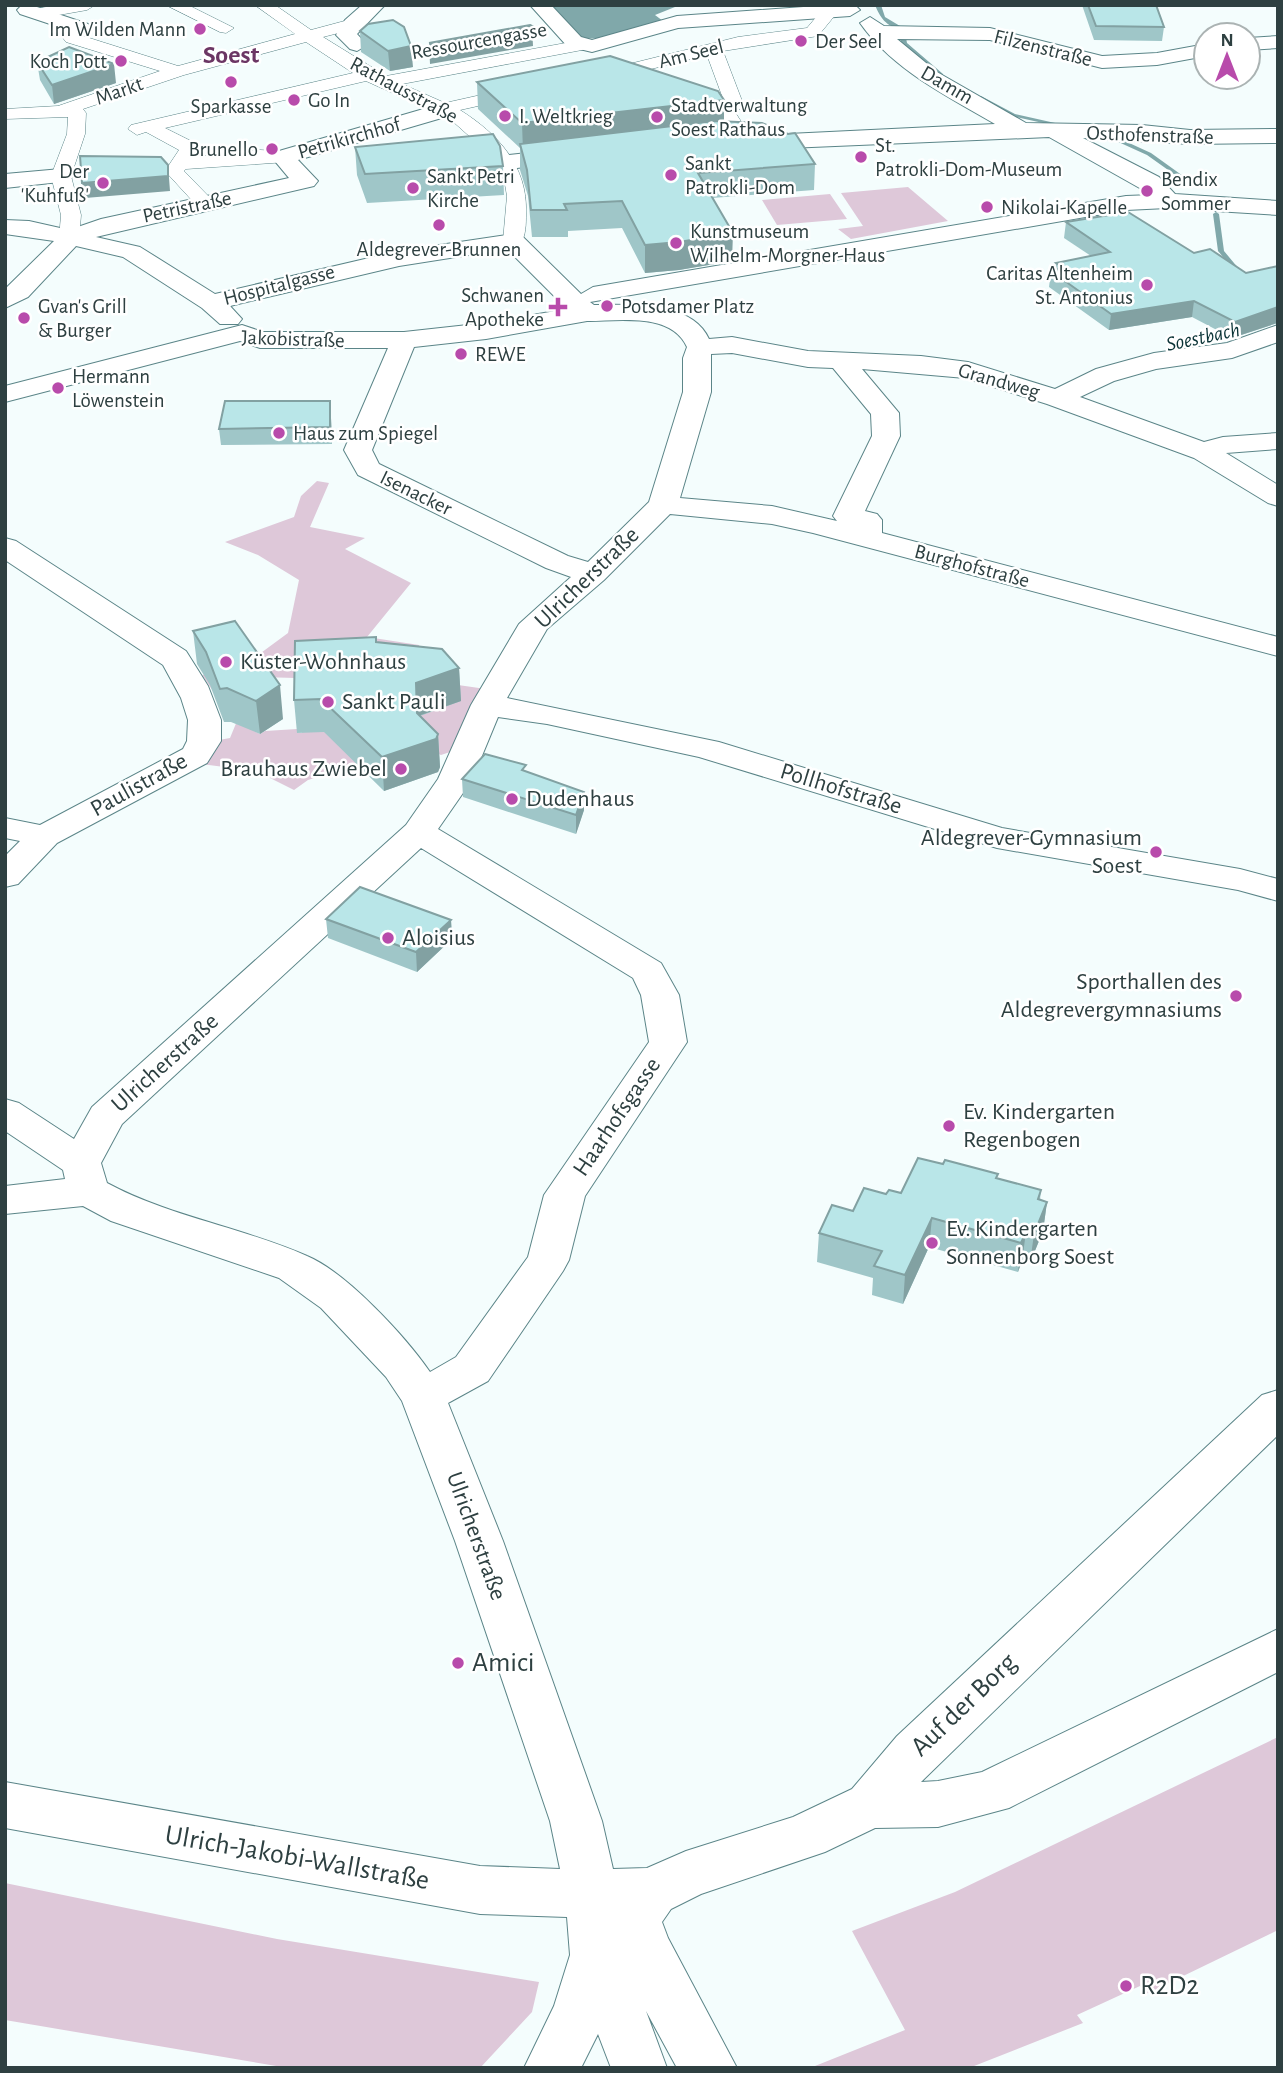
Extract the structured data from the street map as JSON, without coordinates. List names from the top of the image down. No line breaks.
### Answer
{"streets":{"street":["Ressourcengasse","Filzenstraße","Am Seel","Damm","Rathausstraße","Markt","Osthofenstraße","Petrikirchhof","Petristraße","Hospitalgasse","Jakobistraße","Grandweg","Isenacker","Burghofstraße","Ulricherstraße","Paulistraße","Pollhofstraße","Haarhofsgasse","Auf der Borg","Ulrich-Jakobi-Wallstraße"]},"crossings":[["Ressourcengasse","Rathausstraße"],["Filzenstraße","Damm"],["Am Seel","Damm"],["Damm","Osthofenstraße"],["Rathausstraße","Markt"],["Rathausstraße","Petrikirchhof"],["Petrikirchhof","Petristraße"],["Jakobistraße","Isenacker"],["Grandweg","Ulricherstraße"],["Isenacker","Ulricherstraße"],["Burghofstraße","Ulricherstraße"],["Ulricherstraße","Pollhofstraße"],["Ulricherstraße","Haarhofsgasse"],["Ulricherstraße","Auf der Borg"],["Ulricherstraße","Ulrich-Jakobi-Wallstraße"],["Auf der Borg","Ulrich-Jakobi-Wallstraße"]],"districts":["Soest"],"water":["Soestbach"],"places":{"other":["Im Wilden Mann","Der Seel","Koch Pott","Sparkasse","Go In","I. Weltkrieg","Stadtverwaltung Soest Rathaus","Brunello","St. Patrokli-Dom-Museum","Sankt Patrokli-Dom","Der 'Kuhfuß'","Sankt Petri Kirche","Bendix Sommer","Nikolai-Kapelle","Aldegrever-Brunnen","Kunstmuseum Wilhelm-Morgner-Haus","Caritas Altenheim St. Antonius","Potsdamer Platz","Gvan's Grill & Burger","REWE","Hermann Löwenstein","Haus zum Spiegel","Küster-Wohnhaus","Sankt Pauli","Brauhaus Zwiebel","Dudenhaus","Aldegrever-Gymnasium Soest","Aloisius","Sporthallen des Aldegrevergymnasiums","Ev. Kindergarten Regenbogen","Ev. Kindergarten Sonnenborg Soest","Amici","R2D2"],"health":["Schwanen Apotheke"]},"north":"top"}
